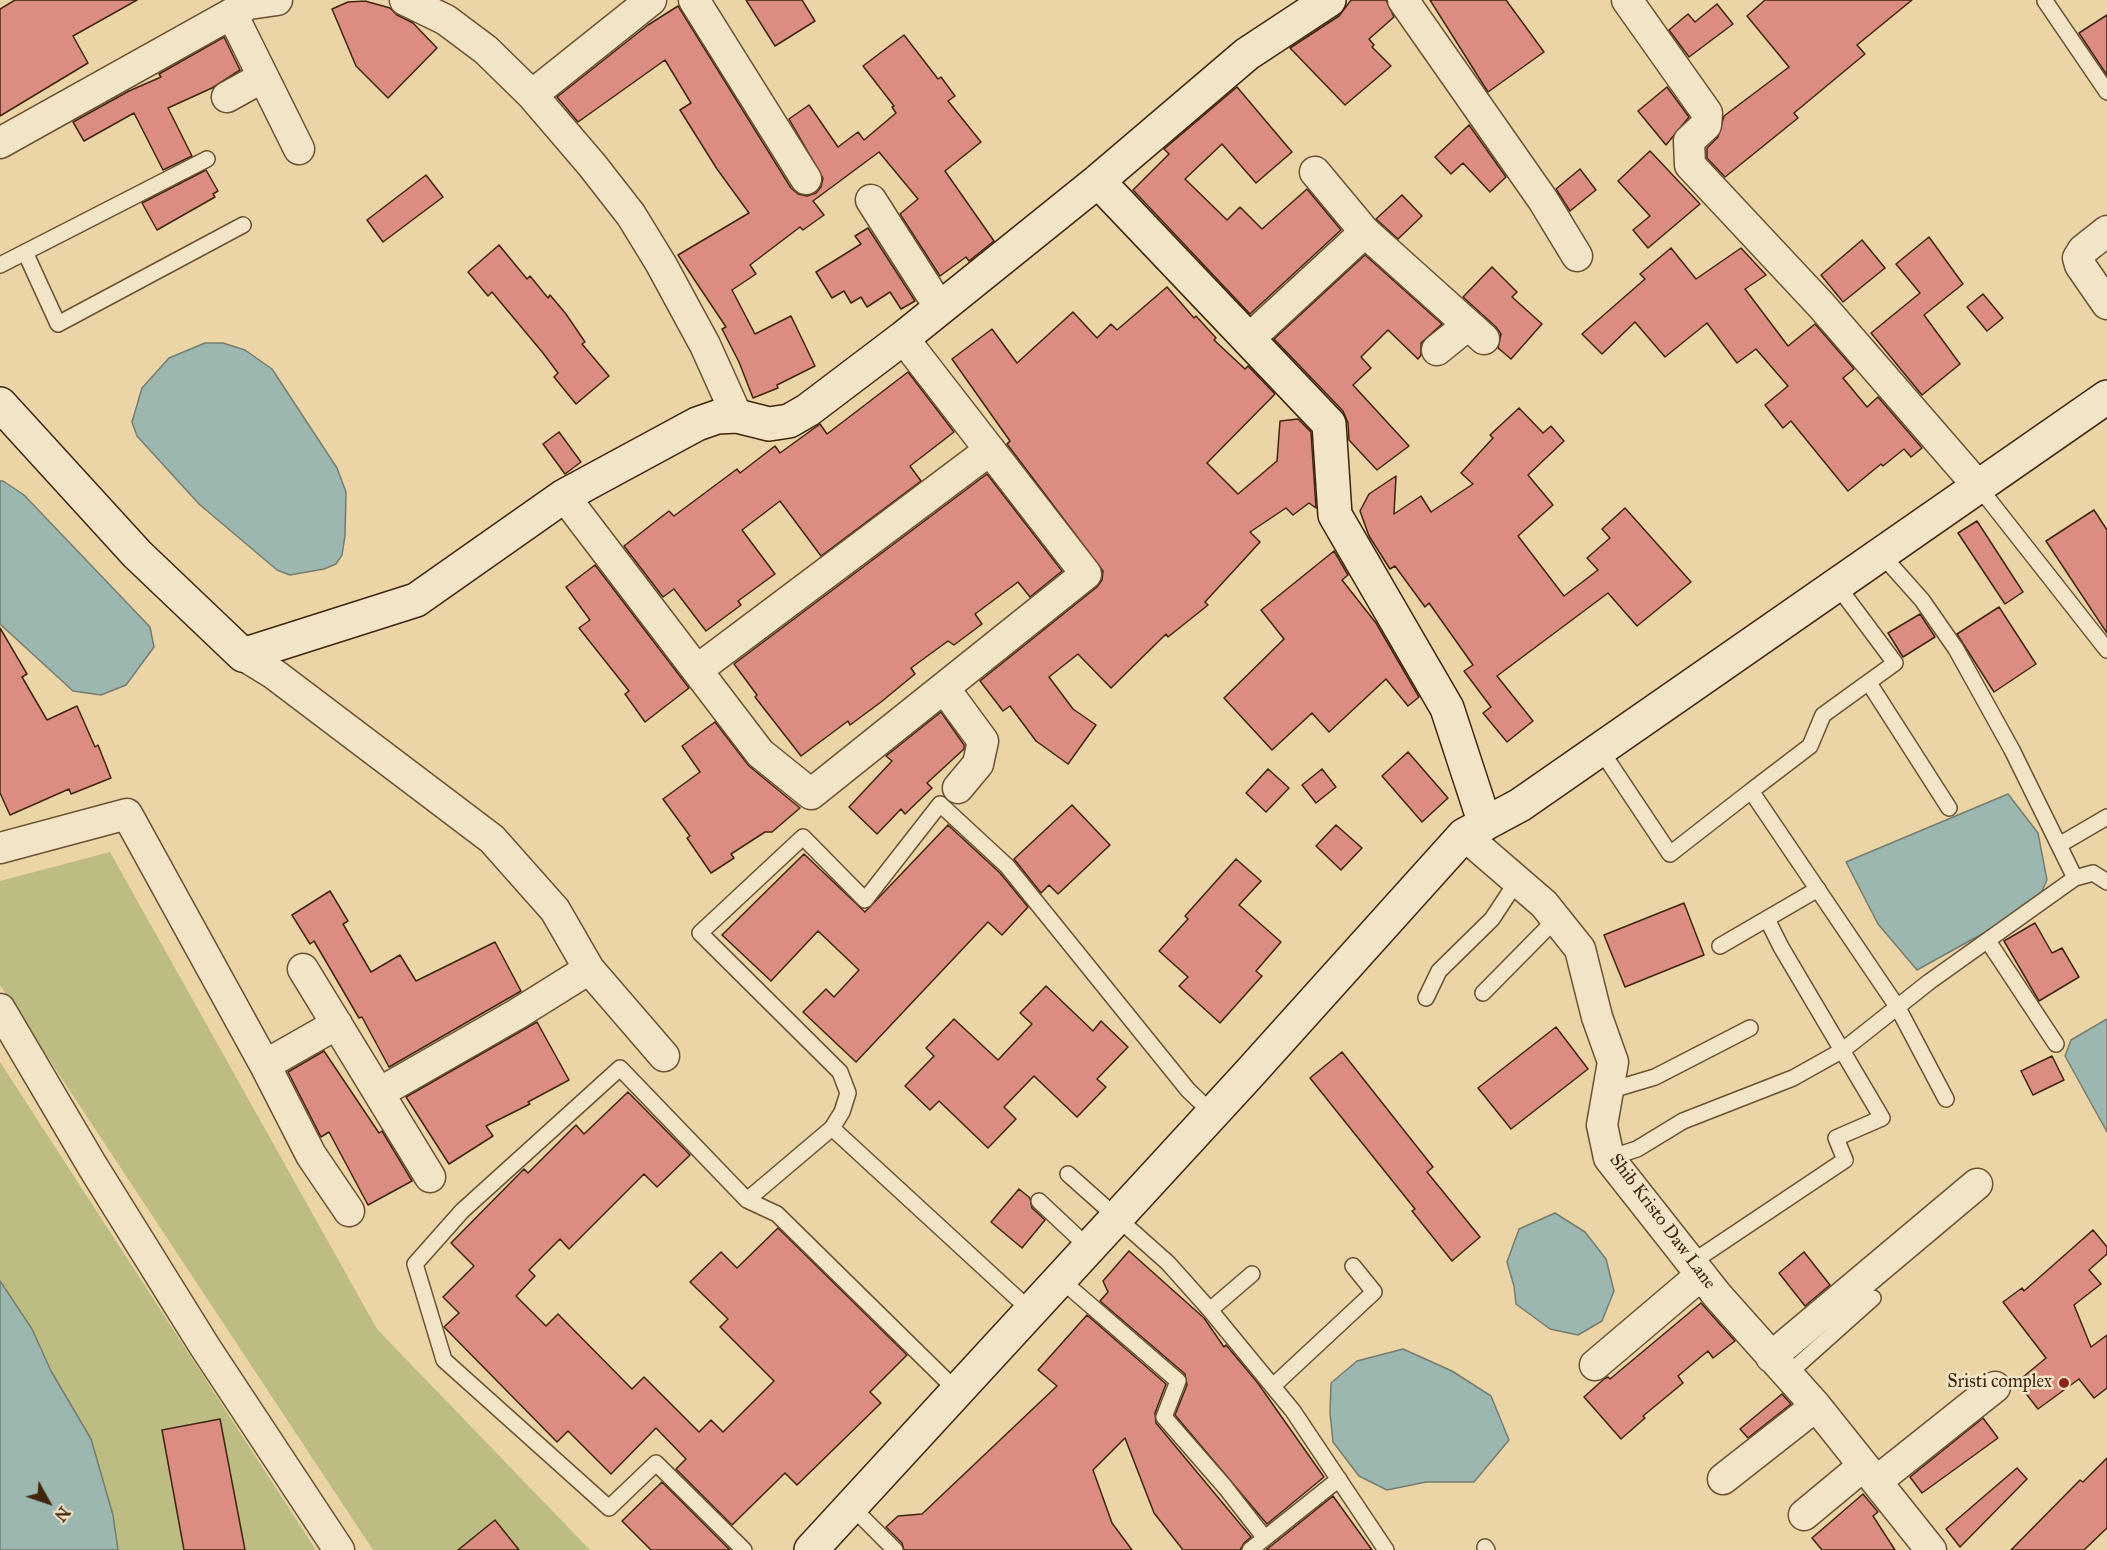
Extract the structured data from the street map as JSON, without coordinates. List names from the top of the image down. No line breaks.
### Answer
{"streets":{"street":["Shib Kristo Daw Lane"]},"places":["Sristi complex"],"north":"bottom right"}
